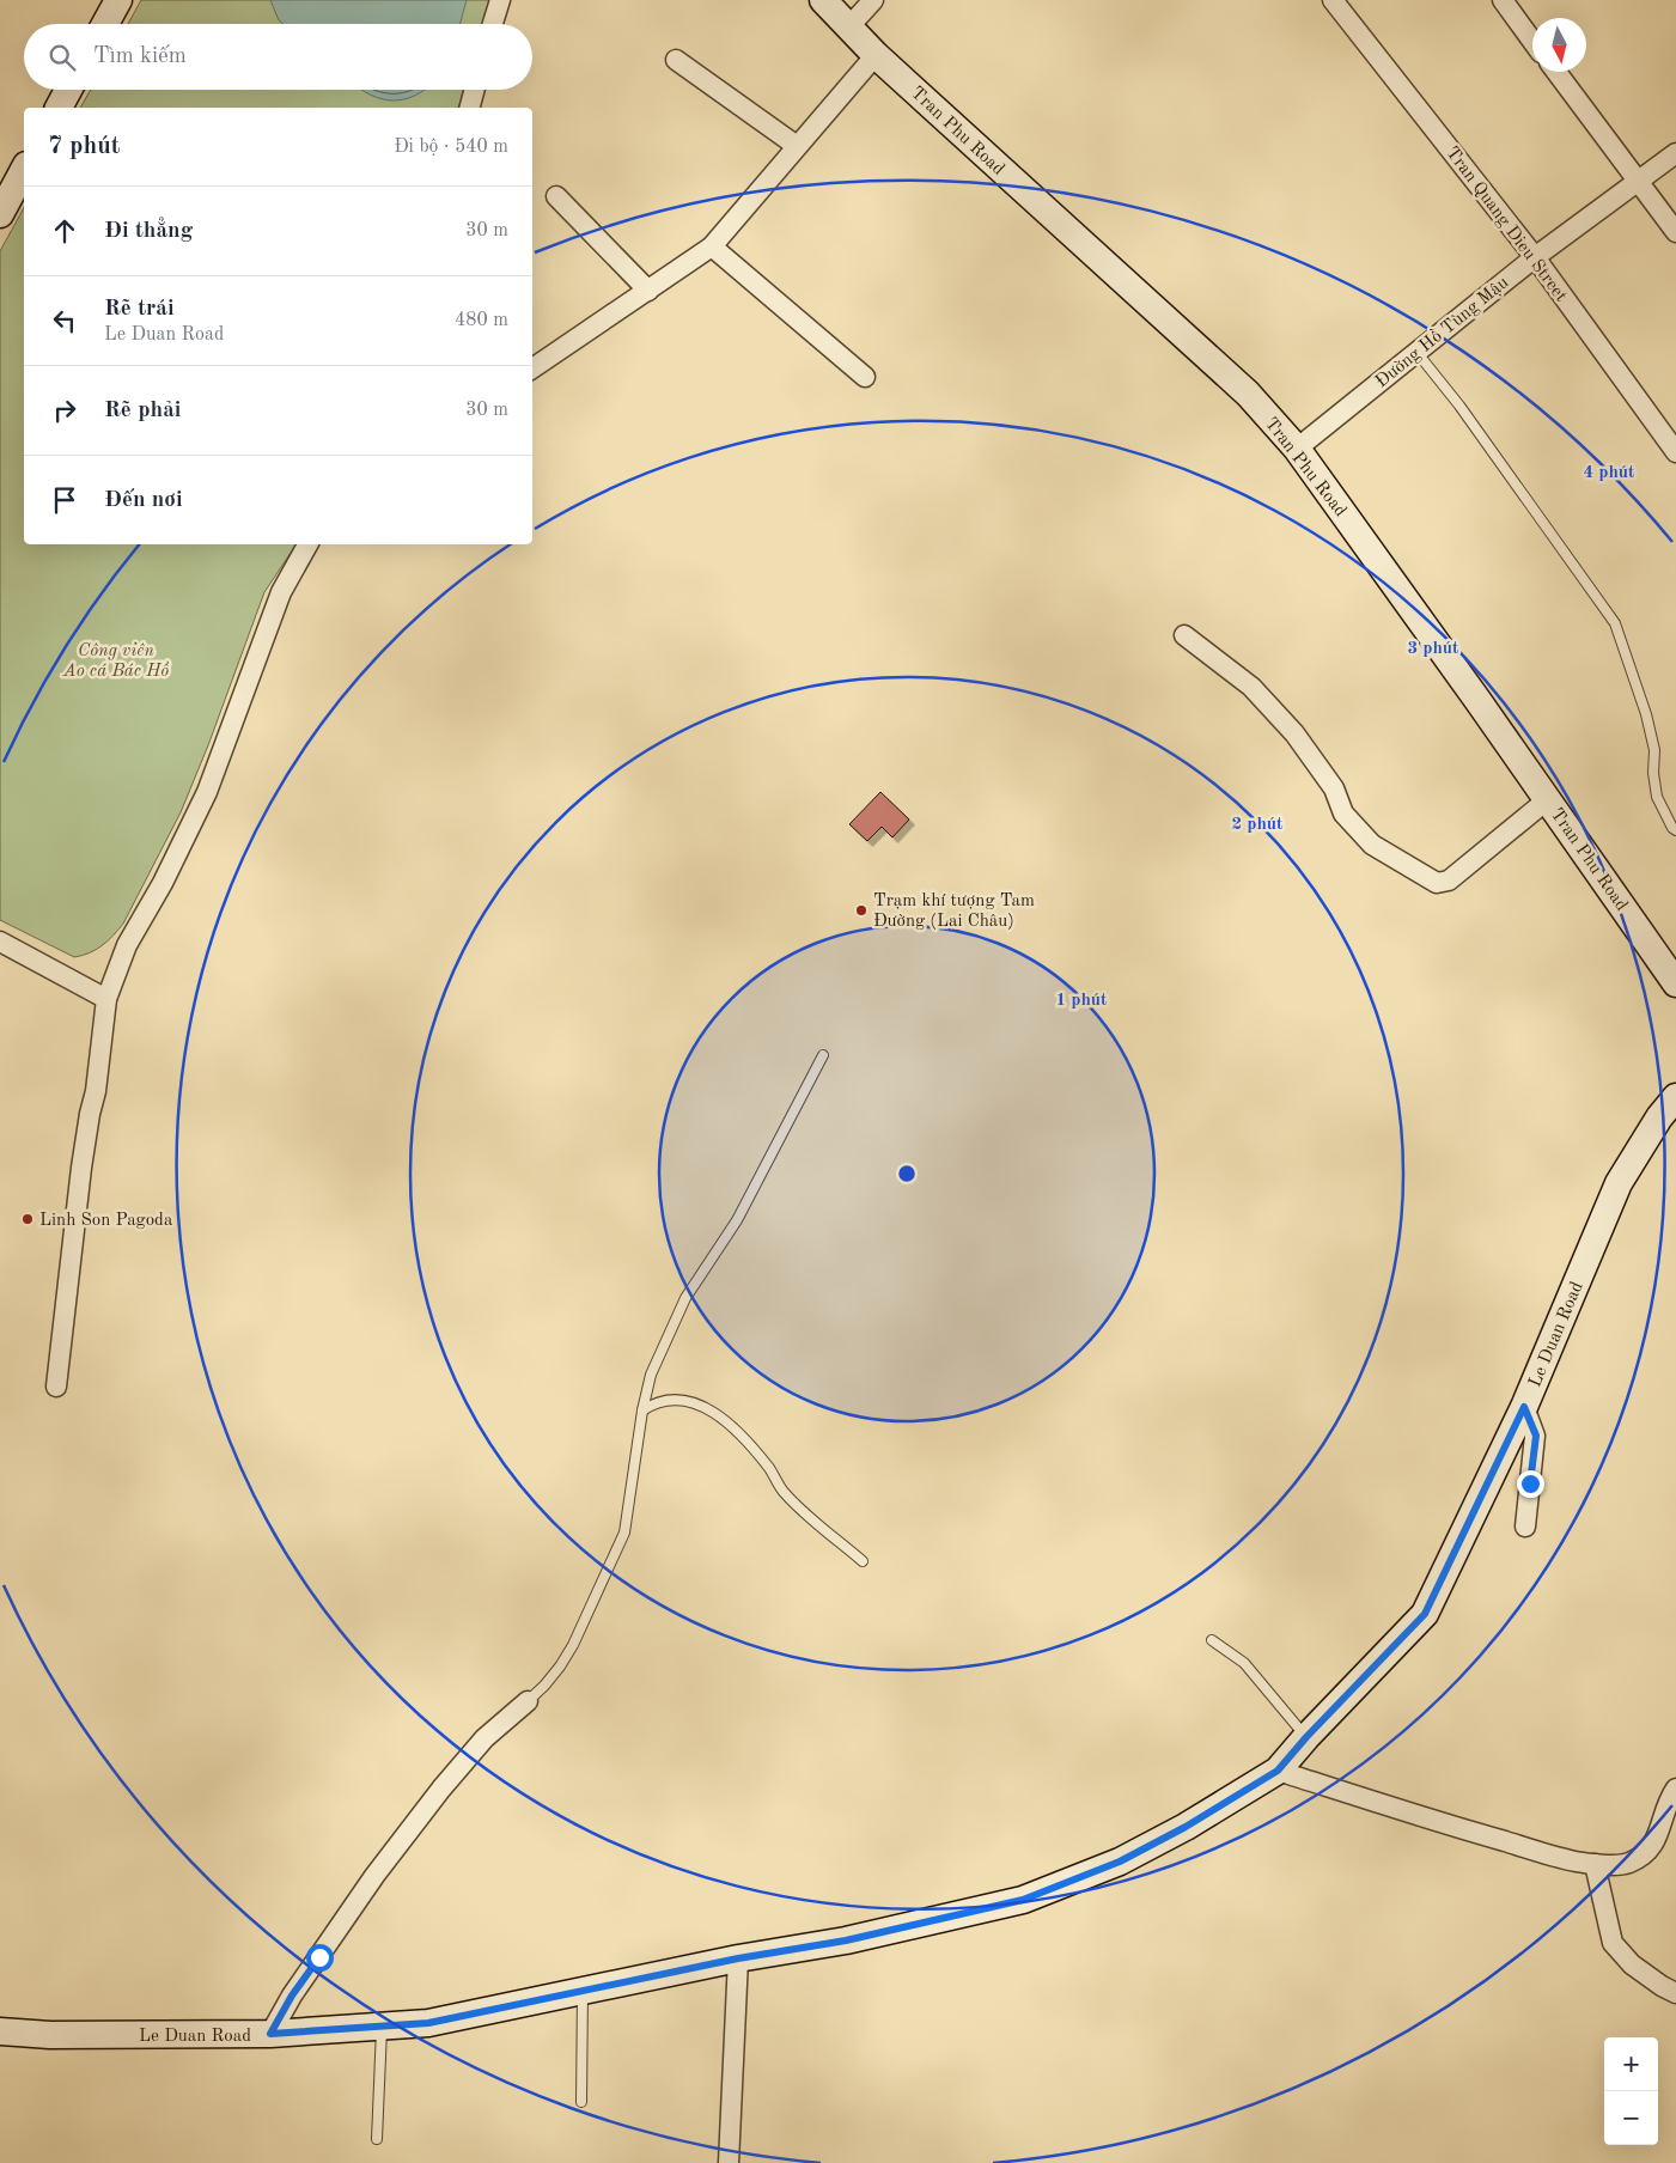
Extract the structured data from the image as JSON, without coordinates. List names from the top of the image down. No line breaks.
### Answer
{"streets":{"main road":["Tran Phu Road","Le Duan Road"],"street":["Tran Quang Dieu Street","Đường Hồ Tùng Mậu"]},"crossings":[["Tran Phu Road","Đường Hồ Tùng Mậu"],["Tran Quang Dieu Street","Đường Hồ Tùng Mậu"]],"parks":["Công viên Ao cá Bác Hồ"],"places":["Trạm khí tượng Tam Đường (Lai Châu)","Linh Son Pagoda"],"north":"bottom","page":{"search":"Tìm kiếm","heading":["7 phút","Đi bộ · 540 m"],"list":[["Đi thẳng","30 m"],["Rẽ trái","Le Duan Road","480 m"],["Rẽ phải","30 m"],"Đến nơi"],"map_buttons":["+","−"]},"rings":["4 phút","3 phút","2 phút","1 phút"]}
